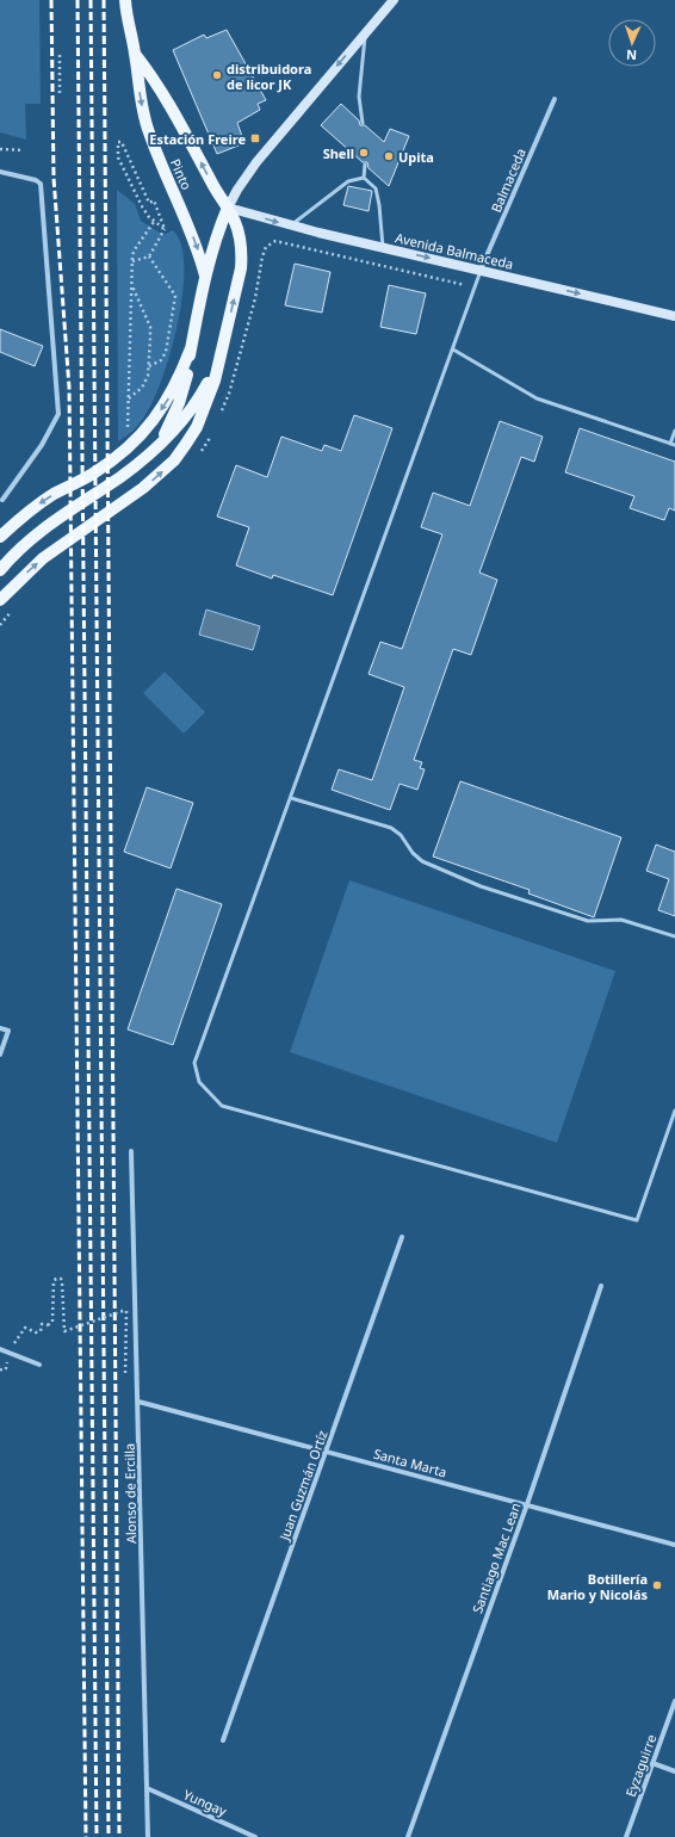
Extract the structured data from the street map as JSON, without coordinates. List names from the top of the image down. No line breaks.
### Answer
{"streets":{"main road":["Pinto","Avenida Balmaceda"],"street":["Balmaceda","Santa Marta","Juan Guzmán Ortíz","Alonso de Ercilla","Santiago Mac Lean","Eyzaguirre","Yungay"]},"crossings":[["Pinto","Avenida Balmaceda"],["Balmaceda","Avenida Balmaceda"],["Santa Marta","Juan Guzmán Ortíz"],["Santa Marta","Alonso de Ercilla"],["Santa Marta","Santiago Mac Lean"],["Alonso de Ercilla","Yungay"]],"one_way":["Avenida Balmaceda"],"places":{"other":["distribuidora de licor JK","Shell","Upita","Botillería Mario y Nicolás"],"transit":["Estación Freire"]},"north":"bottom"}
